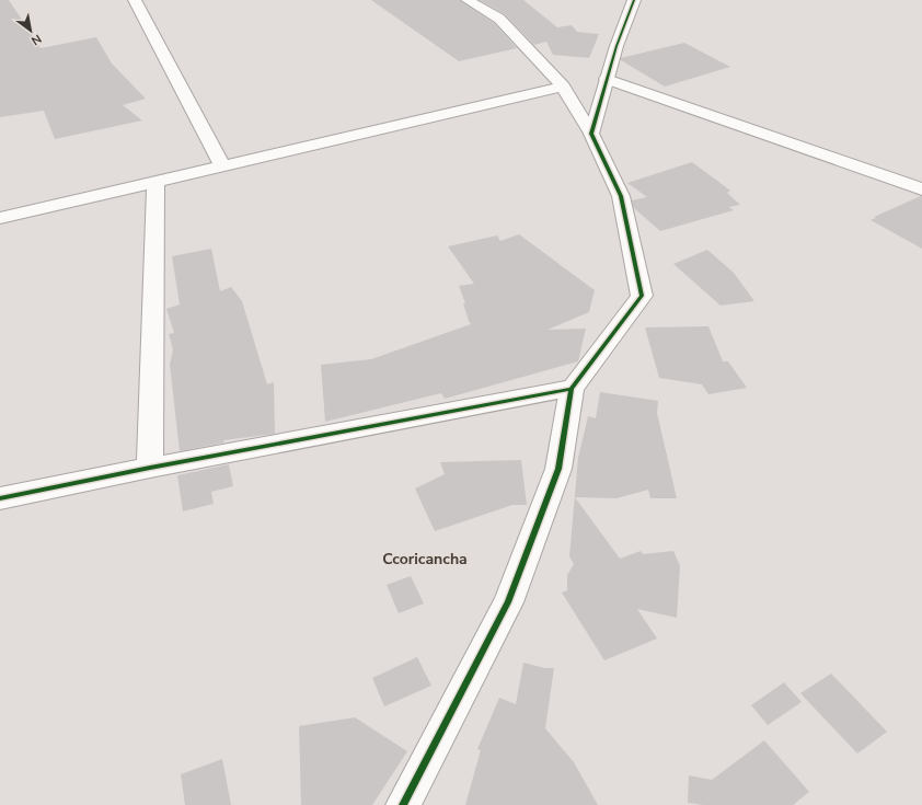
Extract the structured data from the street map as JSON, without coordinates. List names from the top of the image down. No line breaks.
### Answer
{"districts":["Ccoricancha"],"north":"bottom right"}
